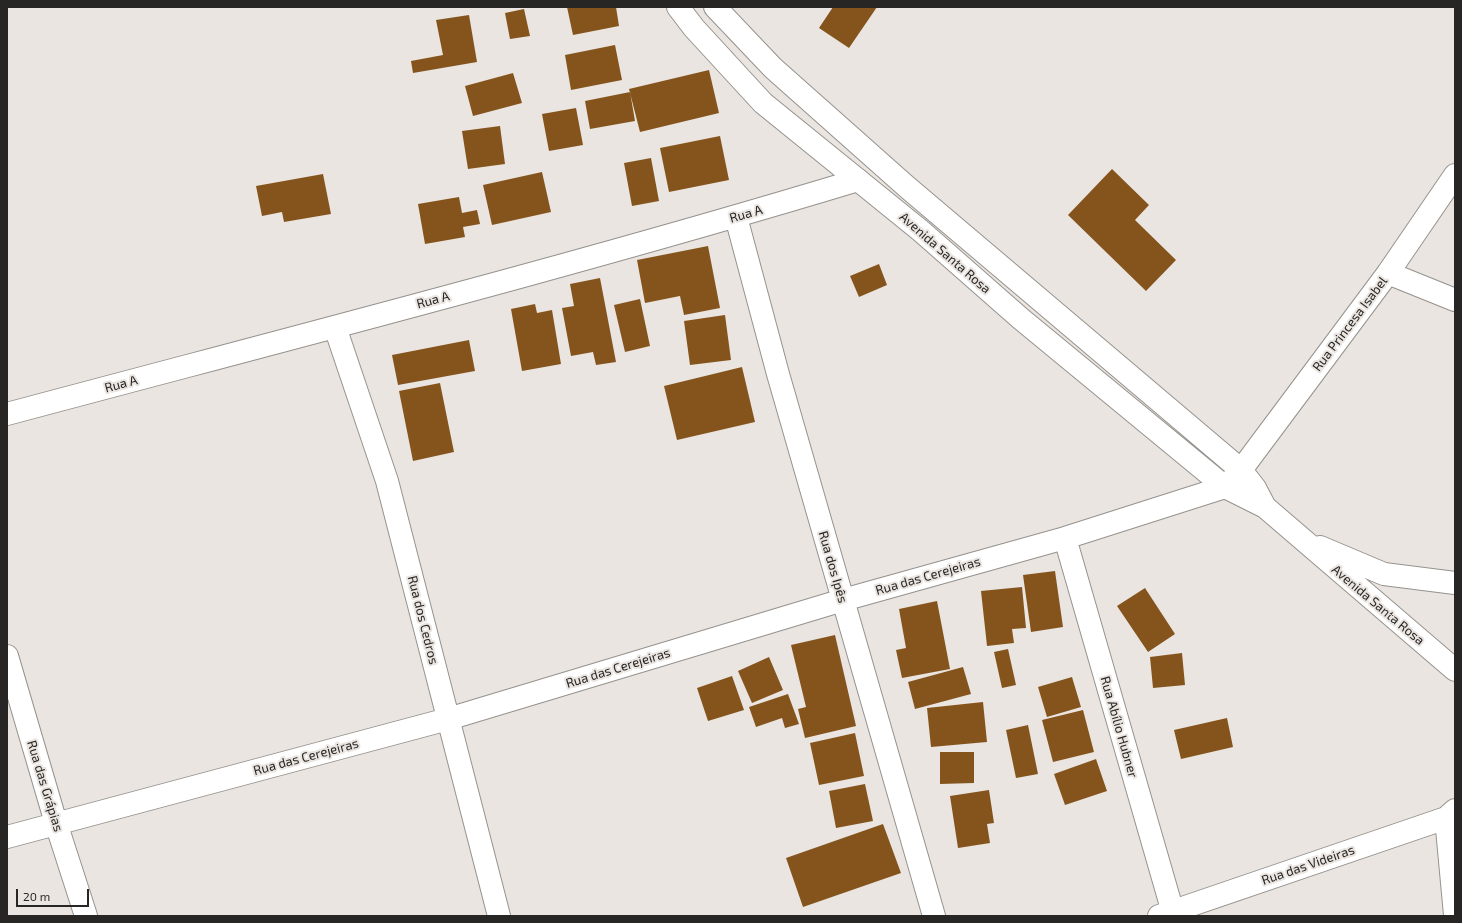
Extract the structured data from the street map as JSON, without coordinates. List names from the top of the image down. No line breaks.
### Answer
{"streets":{"street":["Rua A","Avenida Santa Rosa","Rua Princesa Isabel","Rua dos Ipês","Rua das Cerejeiras","Rua dos Cedros","Rua Abílio Hubner","Rua das Grápias","Rua das Videiras"]},"crossings":[["Rua A","Avenida Santa Rosa"],["Rua A","Rua dos Ipês"],["Rua A","Rua dos Cedros"],["Avenida Santa Rosa","Rua Princesa Isabel"],["Avenida Santa Rosa","Rua das Cerejeiras"],["Rua Princesa Isabel","Rua das Cerejeiras"],["Rua dos Ipês","Rua das Cerejeiras"],["Rua das Cerejeiras","Rua dos Cedros"],["Rua das Cerejeiras","Rua Abílio Hubner"],["Rua das Cerejeiras","Rua das Grápias"],["Rua Abílio Hubner","Rua das Videiras"]],"scale_bar":"20 m"}
